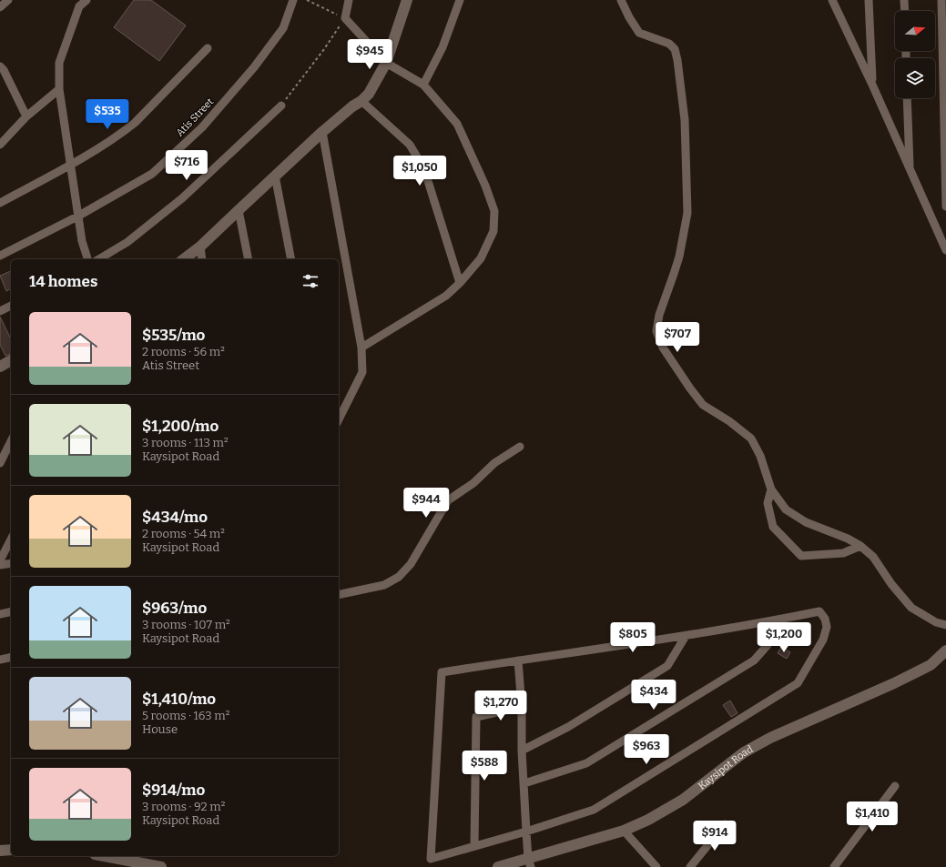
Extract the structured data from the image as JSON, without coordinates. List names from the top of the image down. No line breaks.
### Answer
{"streets":{"street":["Atis Street","Kaysipot Road"]},"north":"right","page":{"price":["$945","$535","$716","$1,050","$707","$944","$805","$1,200","$434","$1,270","$963","$588","$1,410","$914"],"heading":"14 homes","list":[{"name":"$535/mo","note":"2 rooms · 56 m² · Atis Street"},{"name":"$1,200/mo","note":"3 rooms · 113 m² · Kaysipot Road"},{"name":"$434/mo","note":"2 rooms · 54 m² · Kaysipot Road"},{"name":"$963/mo","note":"3 rooms · 107 m² · Kaysipot Road"},{"name":"$1,410/mo","note":"5 rooms · 163 m² · House"},{"name":"$914/mo","note":"3 rooms · 92 m² · Kaysipot Road"}]}}
